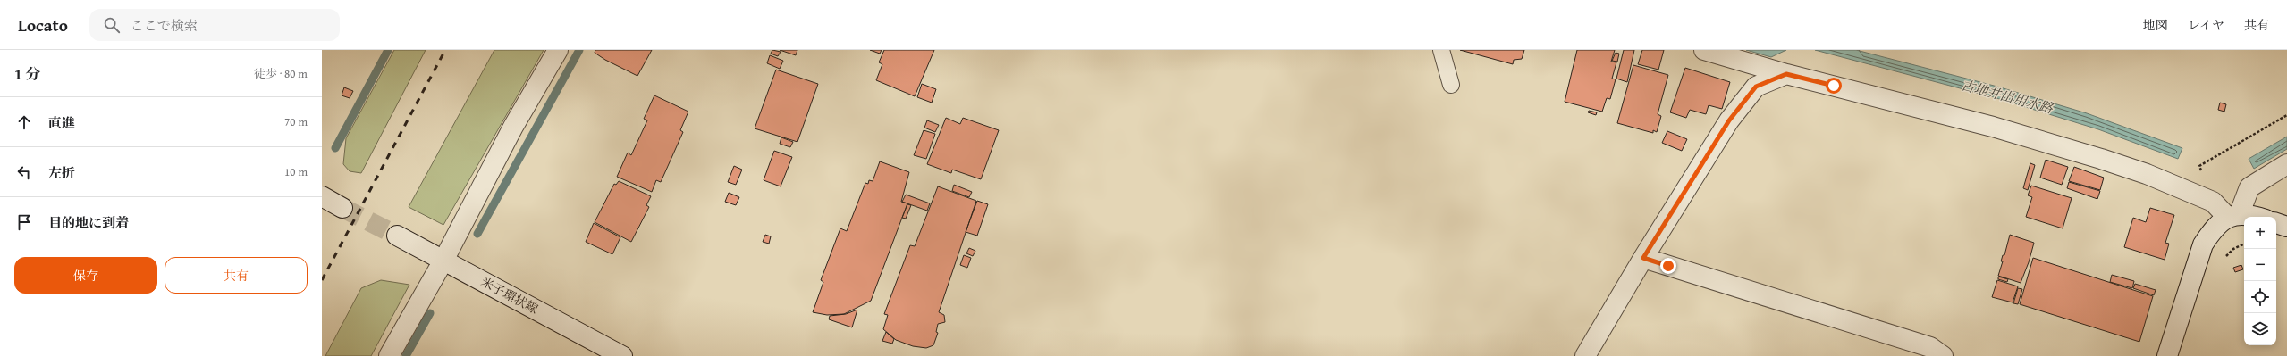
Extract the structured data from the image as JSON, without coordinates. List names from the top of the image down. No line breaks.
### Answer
{"streets":{"street":["米子環状線"]},"water":["古地井出用水路"],"page":{"header":"Locato","search":"ここで検索","nav":["地図","レイヤ","共有"],"heading":["1 分","徒歩 · 80 m"],"list":[["直進","70 m"],["左折","10 m"],"目的地に到着"],"map_buttons":["+","−"],"buttons":["保存","共有"]}}
